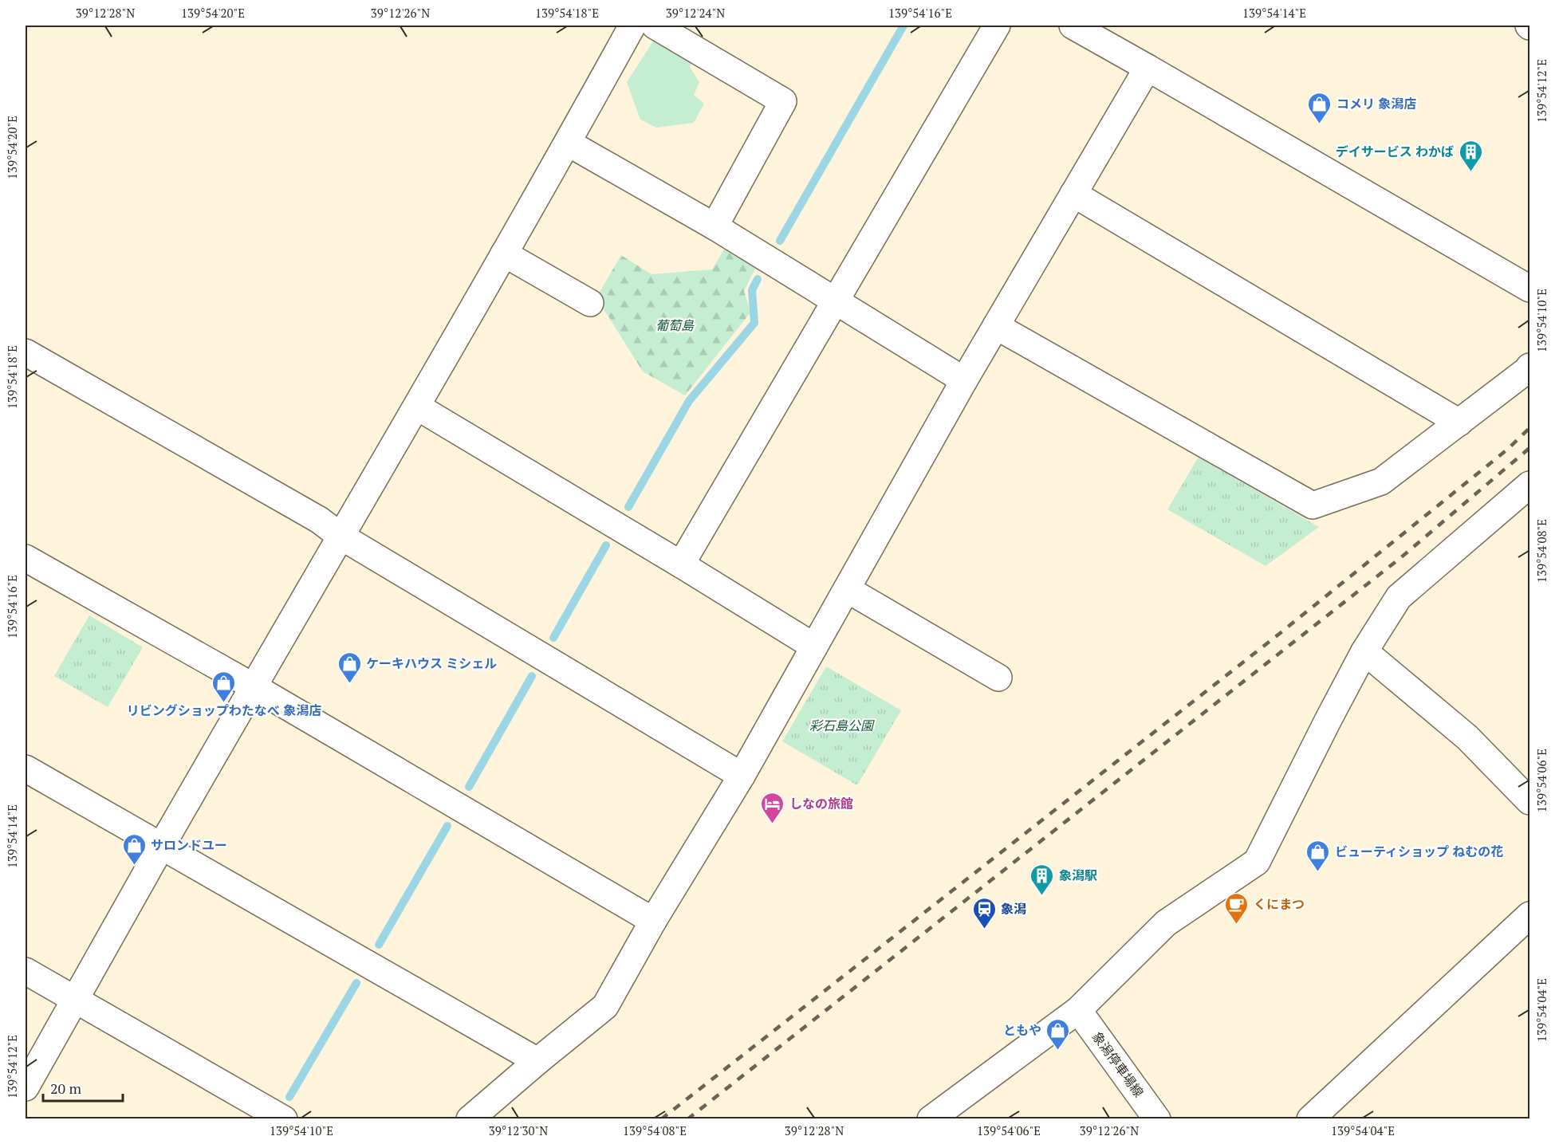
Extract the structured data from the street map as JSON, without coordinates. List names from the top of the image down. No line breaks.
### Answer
{"streets":{"street":["象潟停車場線"]},"parks":["葡萄島","彩石島公園"],"places":{"shop":["コメリ 象潟店","ケーキハウス ミシェル","リビングショップわたなべ 象潟店","サロンドユー","ビューティショップ ねむの花","ともや"],"building":["デイサービス わかば","象潟駅"],"hotel":["しなの旅館"],"cafe":["くにまつ"],"station":["象潟"]},"scale_bar":"20 m","coordinates":["39°12'28\"N","139°54'20\"E","39°12'26\"N","139°54'18\"E","39°12'24\"N","139°54'16\"E","139°54'14\"E","139°54'12\"E","139°54'10\"E","139°54'08\"E","139°54'06\"E","139°54'04\"E","39°12'30\"N"]}
